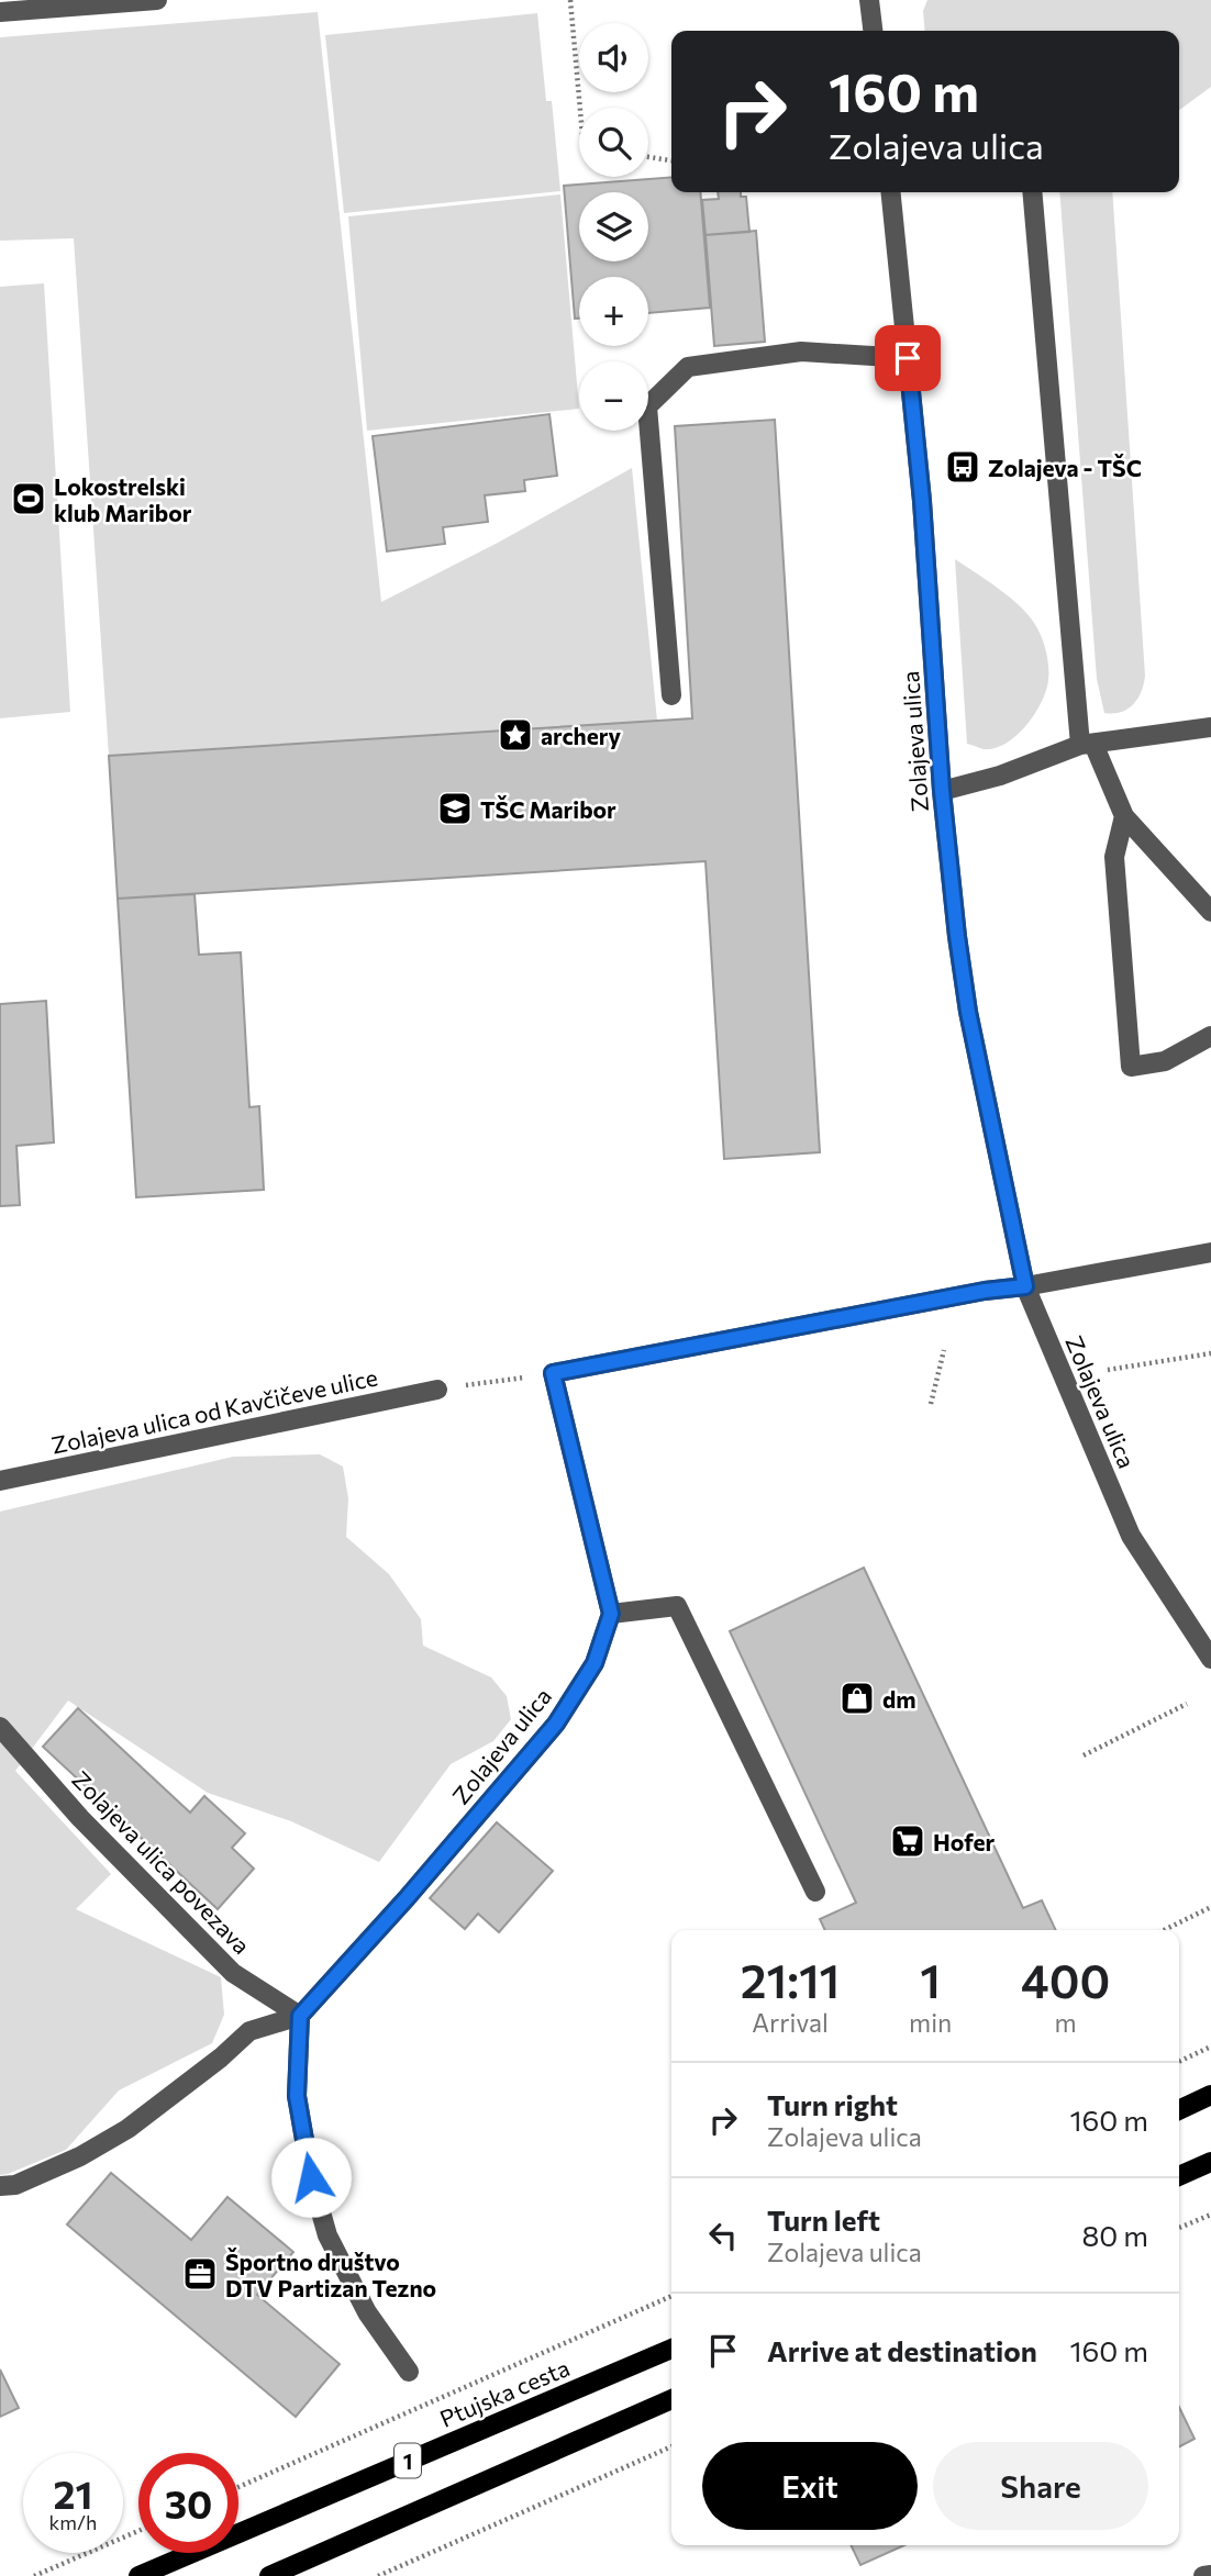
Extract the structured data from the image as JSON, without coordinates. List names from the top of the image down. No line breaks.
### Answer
{"streets":{"main road":["Ptujska cesta","1"],"street":["Zolajeva ulica","Zolajeva ulica od Kavčičeve ulice","Zolajeva ulica povezava"]},"crossings":[["Zolajeva ulica","Zolajeva ulica povezava"]],"places":{"bus stop":["Zolajeva - TŠC"],"sports":["Lokostrelski klub Maribor"],"place":["archery"],"school or university":["TŠC Maribor"],"shop":["dm"],"supermarket":["Hofer"],"office":["Športno društvo DTV Partizan Tezno"]},"page":{"map_buttons":["+","−"],"turn":["160 m","Zolajeva ulica"],"eta":["21:11","Arrival","1","min","400","m"],"list":[{"name":"Turn right","note":"Zolajeva ulica","value":"160 m"},{"name":"Turn left","note":"Zolajeva ulica","value":"80 m"},{"name":"Arrive at destination","value":"160 m"}],"buttons":["Exit","Share"],"speed":"21 km/h","limit":"30"}}
